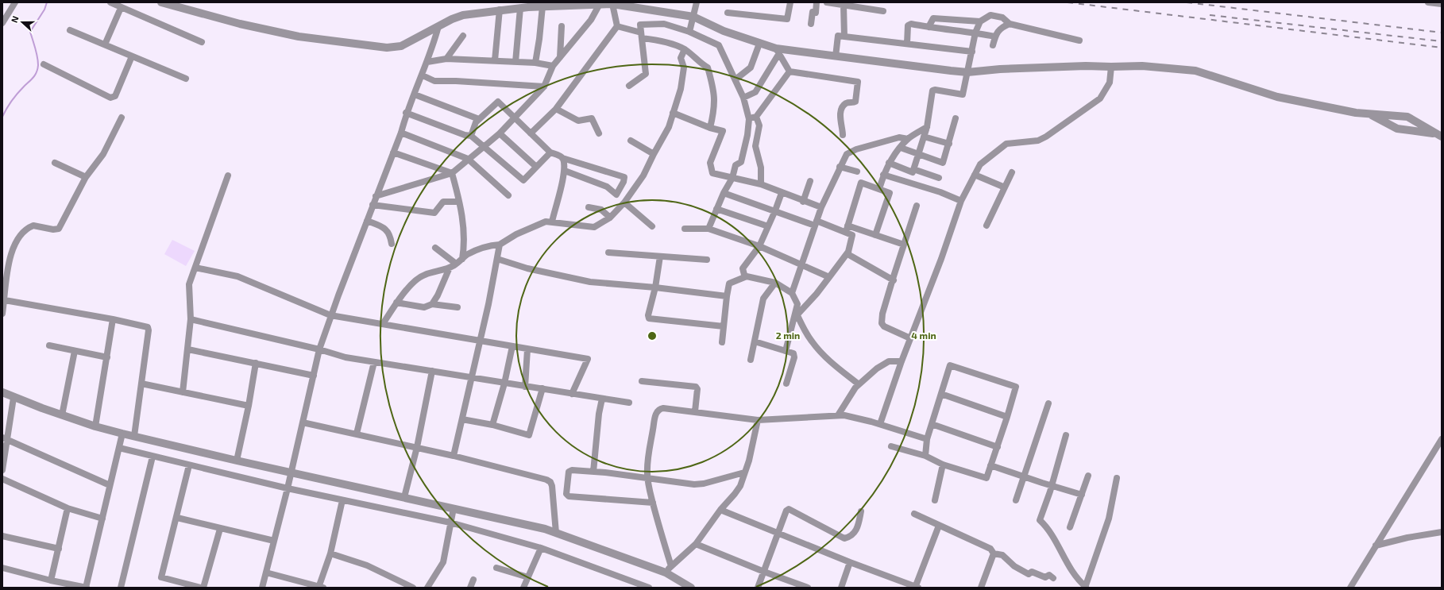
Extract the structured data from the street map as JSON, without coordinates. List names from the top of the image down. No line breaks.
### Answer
{"north":"left","rings":["2 min","4 min"]}
